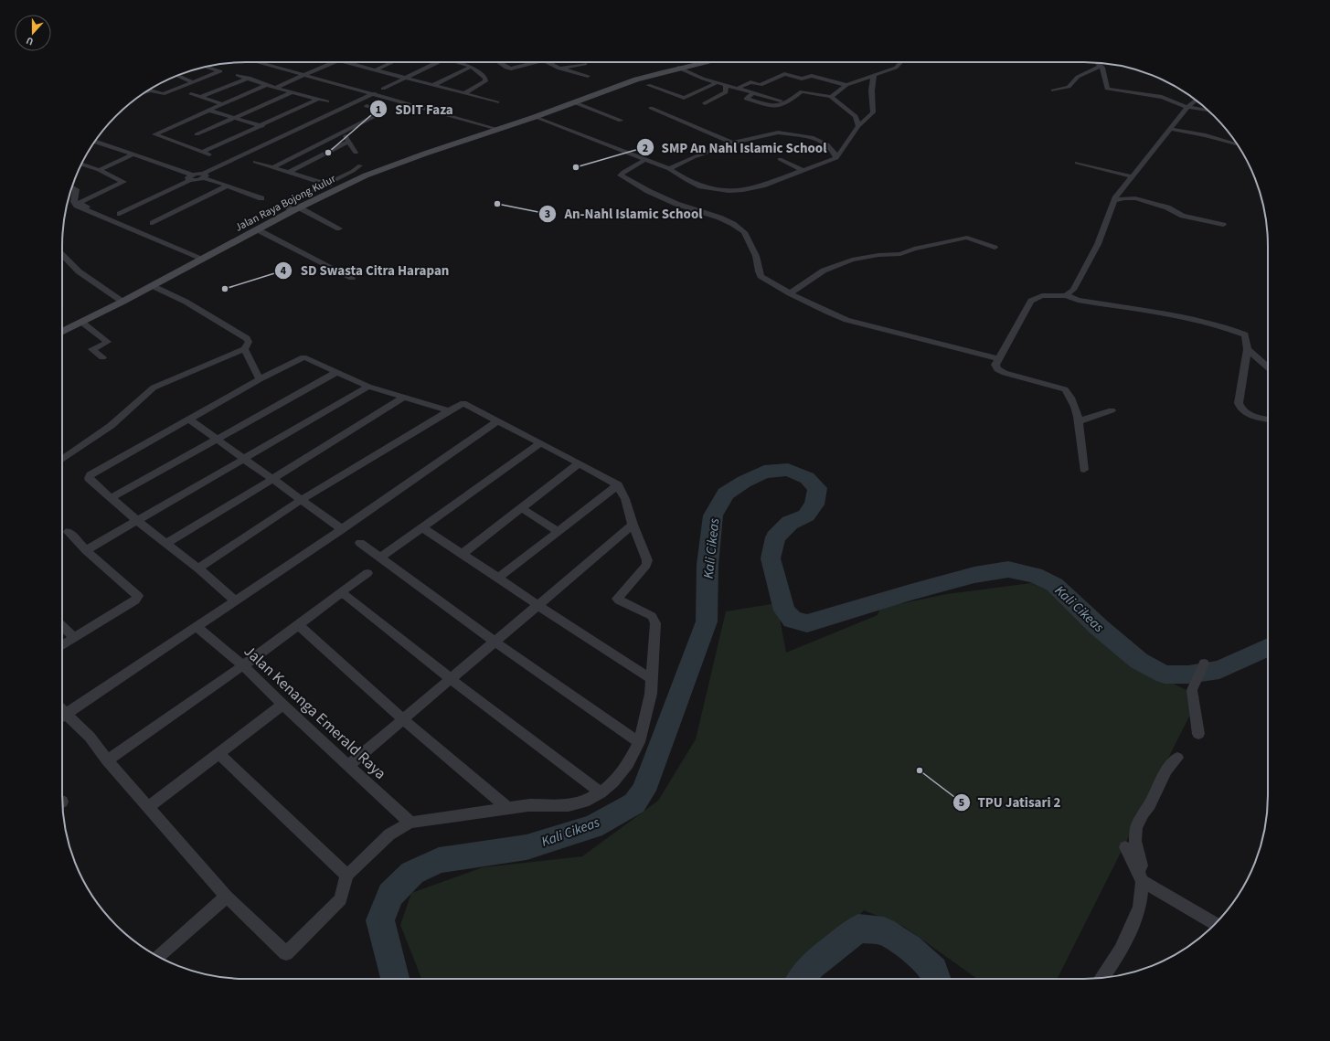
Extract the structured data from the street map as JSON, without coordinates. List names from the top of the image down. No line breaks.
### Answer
{"streets":{"main road":["Jalan Raya Bojong Kulur"],"street":["Jalan Kenanga Emerald Raya"]},"water":["Kali Cikeas"],"places":["SDIT Faza","SMP An Nahl Islamic School","An-Nahl Islamic School","SD Swasta Citra Harapan","TPU Jatisari 2"],"north":"bottom"}
